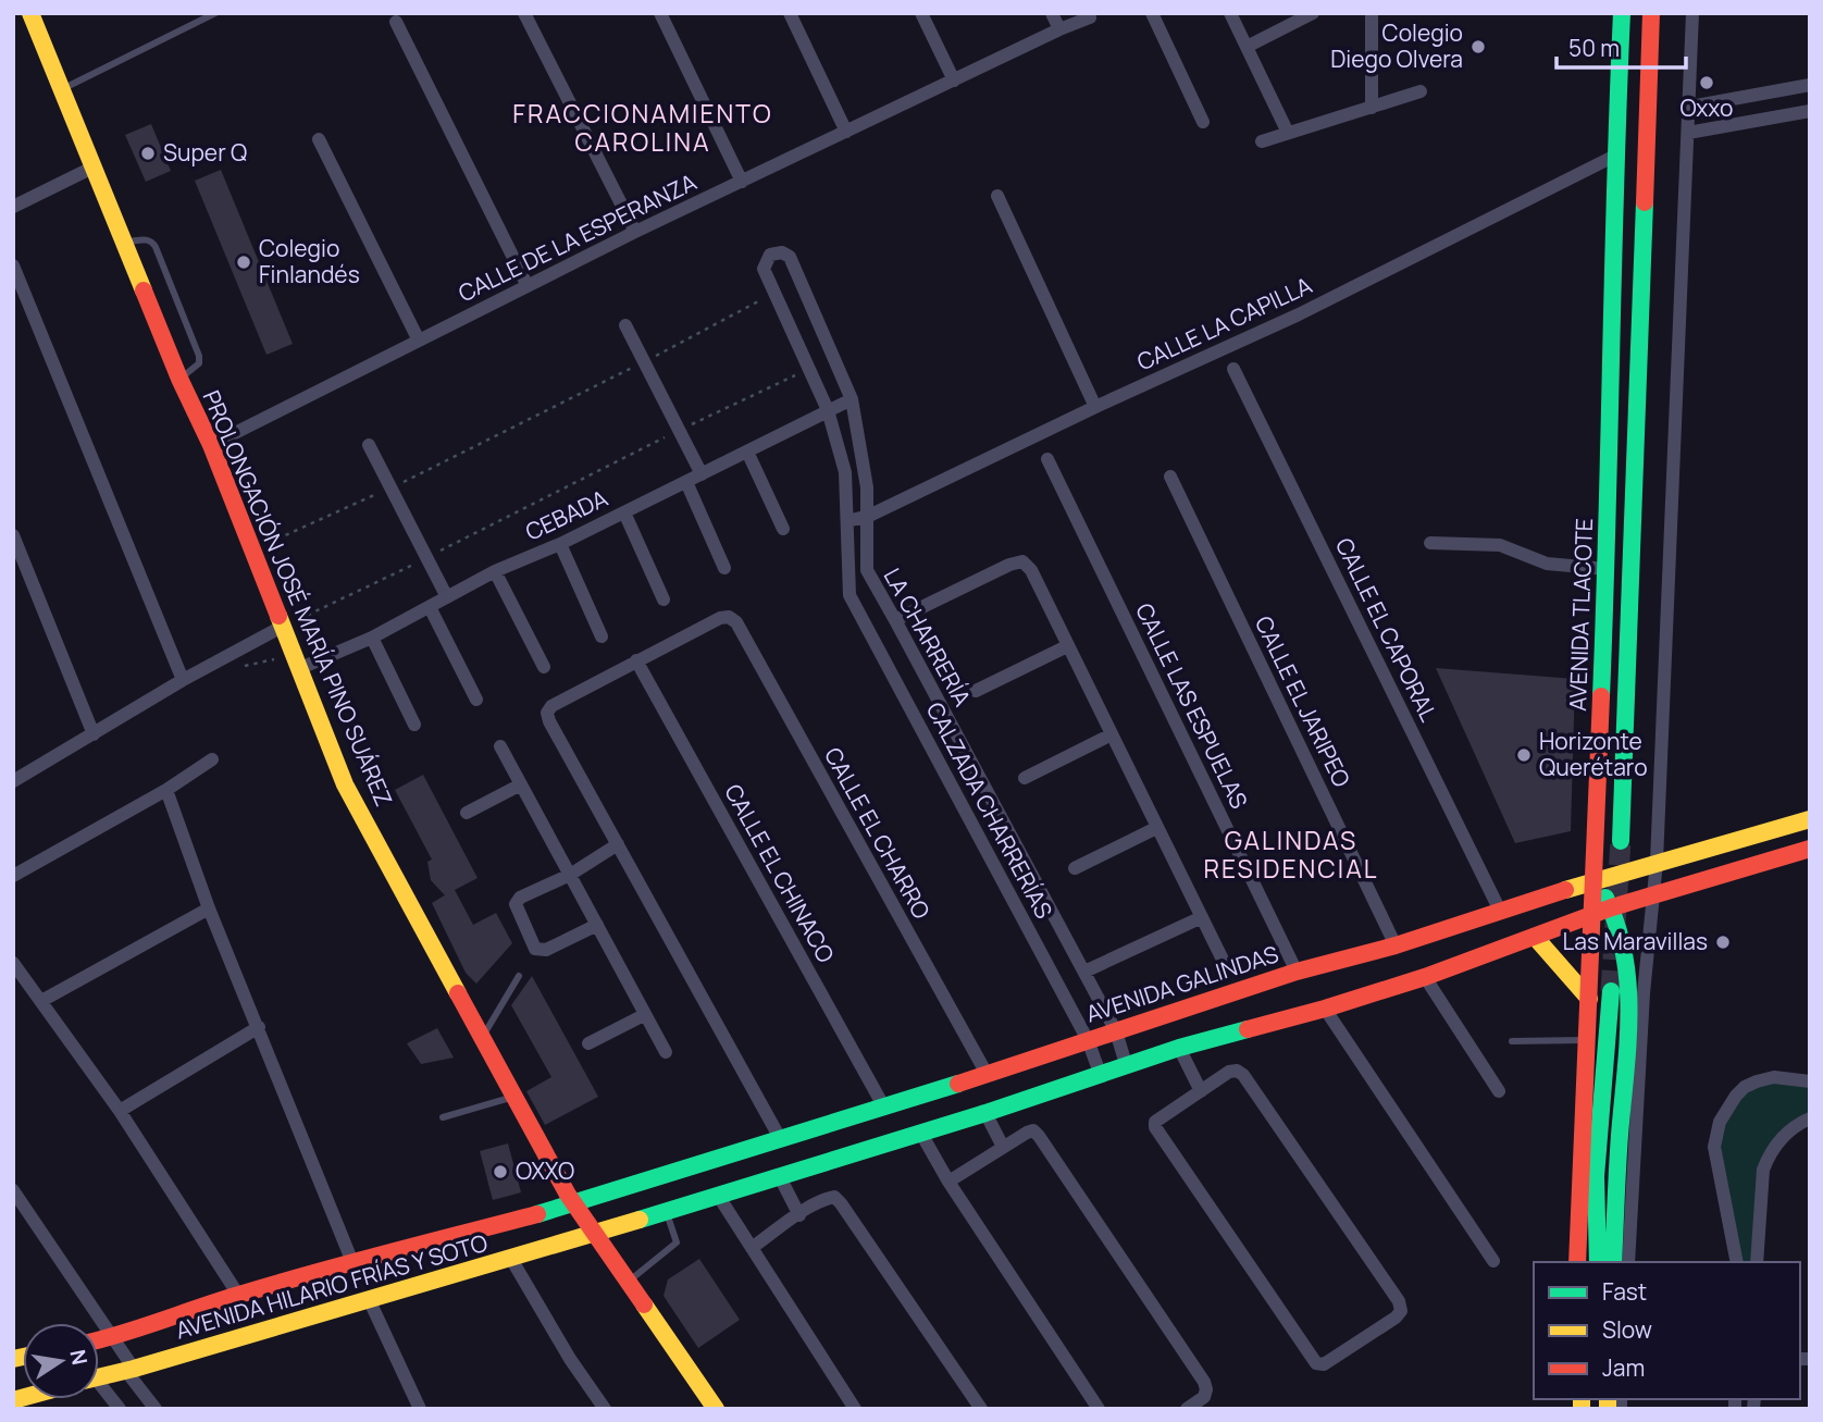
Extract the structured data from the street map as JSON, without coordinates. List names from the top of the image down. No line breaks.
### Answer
{"streets":{"main road":["PROLONGACIÓN JOSÉ MARÍA PINO SUÁREZ","AVENIDA TLACOTE","AVENIDA GALINDAS","AVENIDA HILARIO FRÍAS Y SOTO"],"street":["CALLE DE LA ESPERANZA","CALLE LA CAPILLA","CEBADA","CALLE EL CAPORAL","LA CHARRERÍA","CALLE EL JARIPEO","CALLE LAS ESPUELAS","CALZADA CHARRERÍAS","CALLE EL CHARRO","CALLE EL CHINACO"]},"crossings":[["CALLE DE LA ESPERANZA","PROLONGACIÓN JOSÉ MARÍA PINO SUÁREZ"],["CALLE LA CAPILLA","AVENIDA TLACOTE"],["CALLE LA CAPILLA","LA CHARRERÍA"],["CALLE LA CAPILLA","CALZADA CHARRERÍAS"],["CEBADA","PROLONGACIÓN JOSÉ MARÍA PINO SUÁREZ"],["CEBADA","LA CHARRERÍA"],["CEBADA","CALZADA CHARRERÍAS"],["PROLONGACIÓN JOSÉ MARÍA PINO SUÁREZ","AVENIDA GALINDAS"],["PROLONGACIÓN JOSÉ MARÍA PINO SUÁREZ","AVENIDA HILARIO FRÍAS Y SOTO"],["AVENIDA TLACOTE","AVENIDA GALINDAS"],["CALLE EL CAPORAL","AVENIDA GALINDAS"],["LA CHARRERÍA","CALZADA CHARRERÍAS"],["LA CHARRERÍA","AVENIDA GALINDAS"],["CALLE EL JARIPEO","AVENIDA GALINDAS"],["CALLE LAS ESPUELAS","AVENIDA GALINDAS"],["CALZADA CHARRERÍAS","AVENIDA GALINDAS"],["CALLE EL CHARRO","CALLE EL CHINACO"],["CALLE EL CHARRO","AVENIDA GALINDAS"],["CALLE EL CHINACO","AVENIDA GALINDAS"],["AVENIDA GALINDAS","AVENIDA HILARIO FRÍAS Y SOTO"]],"districts":["FRACCIONAMIENTO CAROLINA","GALINDAS RESIDENCIAL"],"places":["Colegio Diego Olvera","Oxxo","Super Q","Colegio Finlandés","Horizonte Querétaro","Las Maravillas","OXXO"],"legend":["Fast","Slow","Jam"],"scale_bar":"50 m","north":"right"}
